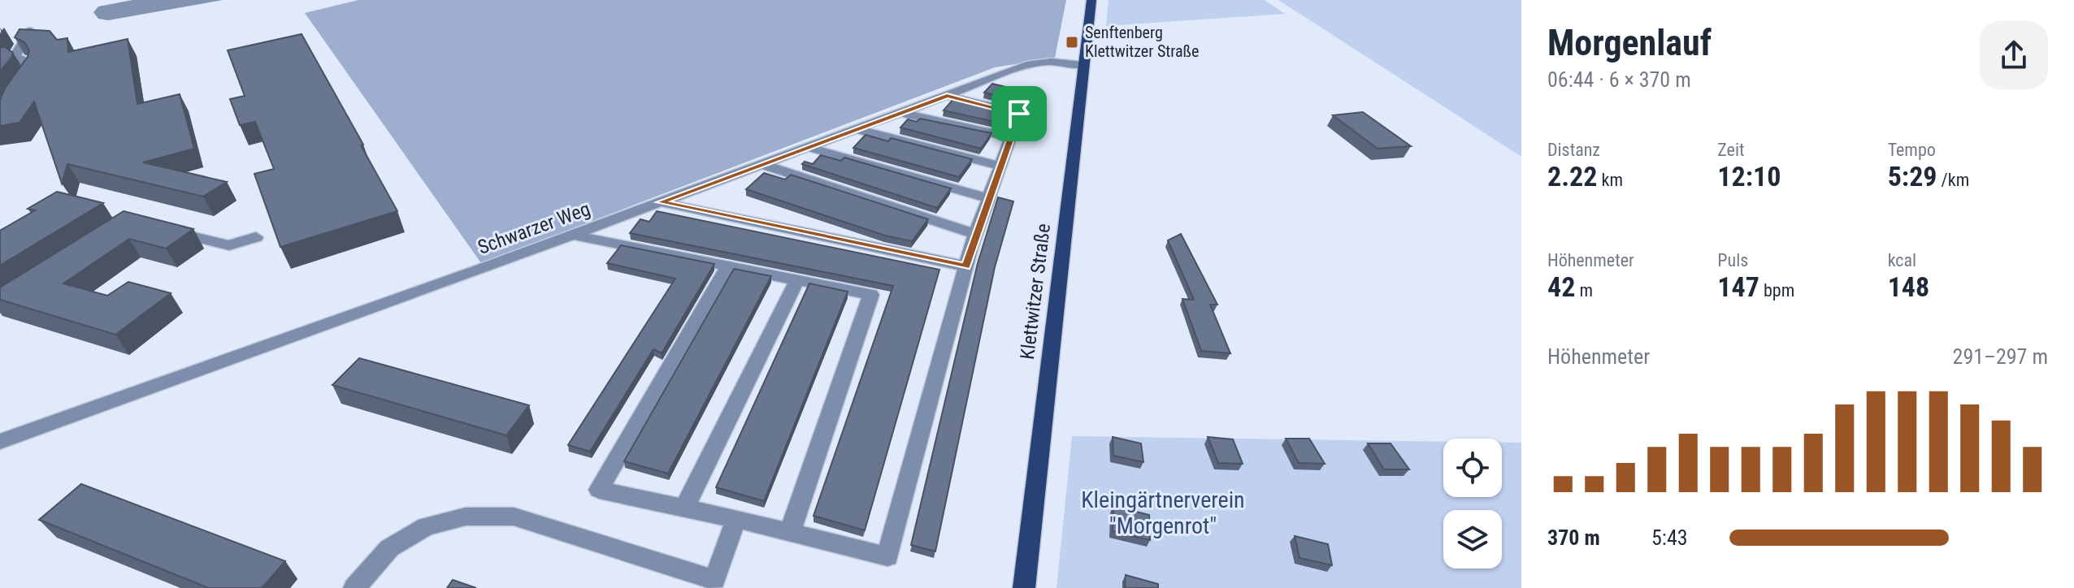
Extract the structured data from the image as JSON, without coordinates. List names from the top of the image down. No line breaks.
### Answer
{"streets":{"main road":["Klettwitzer Straße"],"street":["Schwarzer Weg"]},"crossings":[["Schwarzer Weg","Klettwitzer Straße"]],"parks":["Kleingärtnerverein \"Morgenrot\""],"places":{"transit":["Senftenberg Klettwitzer Straße"]},"page":{"heading":["Morgenlauf","06:44 · 6 × 370 m"],"stats":[["Distanz","2.22 km"],["Zeit","12:10"],["Tempo","5:29 /km"],["Höhenmeter","42 m"],["Puls","147 bpm"],["kcal","148"]],"chart":["Höhenmeter","291–297 m"],"list":[{"name":"370 m","note":"5:43"}]}}
